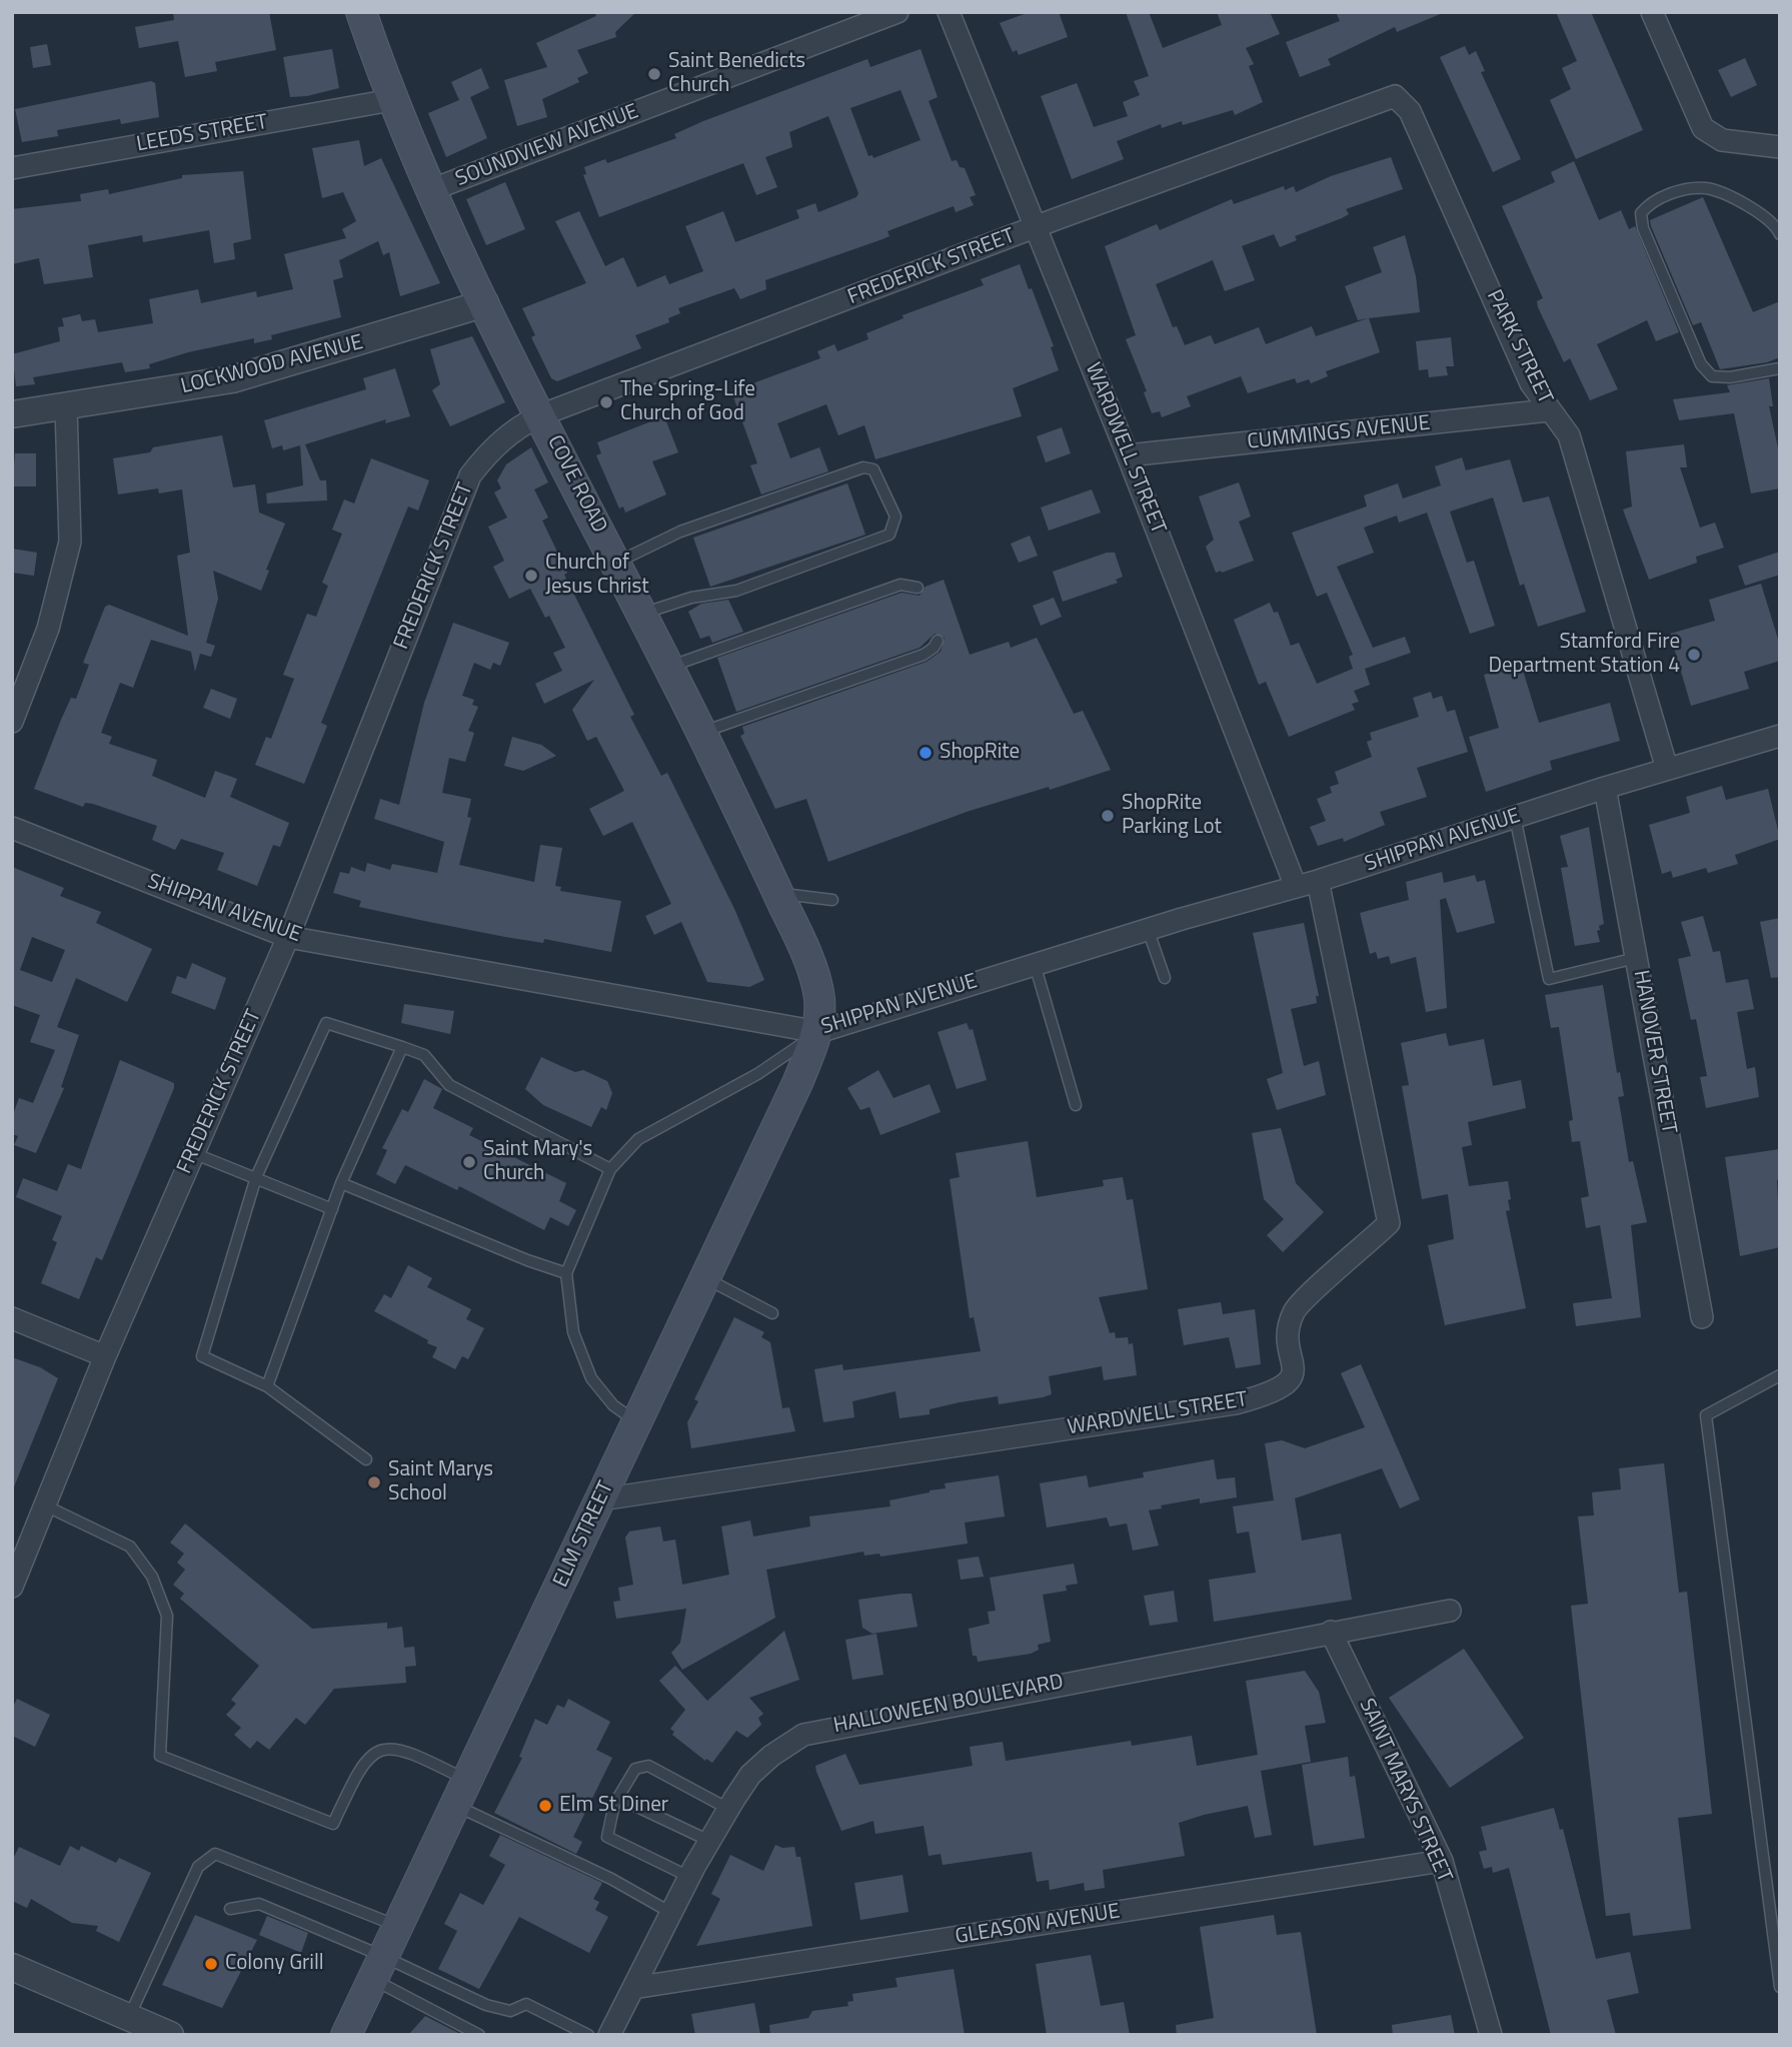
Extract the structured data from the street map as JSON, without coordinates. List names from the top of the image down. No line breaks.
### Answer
{"streets":{"main road":["COVE ROAD","ELM STREET"],"street":["LEEDS STREET","SOUNDVIEW AVENUE","FREDERICK STREET","PARK STREET","LOCKWOOD AVENUE","CUMMINGS AVENUE","WARDWELL STREET","SHIPPAN AVENUE","HANOVER STREET","HALLOWEEN BOULEVARD","SAINT MARYS STREET","GLEASON AVENUE"]},"crossings":[["LEEDS STREET","COVE ROAD"],["SOUNDVIEW AVENUE","COVE ROAD"],["FREDERICK STREET","PARK STREET"],["FREDERICK STREET","WARDWELL STREET"],["FREDERICK STREET","COVE ROAD"],["FREDERICK STREET","SHIPPAN AVENUE"],["PARK STREET","CUMMINGS AVENUE"],["PARK STREET","SHIPPAN AVENUE"],["LOCKWOOD AVENUE","COVE ROAD"],["CUMMINGS AVENUE","WARDWELL STREET"],["WARDWELL STREET","SHIPPAN AVENUE"],["WARDWELL STREET","ELM STREET"],["COVE ROAD","SHIPPAN AVENUE"],["COVE ROAD","ELM STREET"],["SHIPPAN AVENUE","HANOVER STREET"],["SHIPPAN AVENUE","ELM STREET"],["HALLOWEEN BOULEVARD","SAINT MARYS STREET"],["HALLOWEEN BOULEVARD","GLEASON AVENUE"],["SAINT MARYS STREET","GLEASON AVENUE"]],"places":["Saint Benedicts Church","The Spring-Life Church of God","Church of Jesus Christ","Stamford Fire Department Station 4","ShopRite","ShopRite Parking Lot","Saint Mary's Church","Saint Marys School","Elm St Diner","Colony Grill"]}
